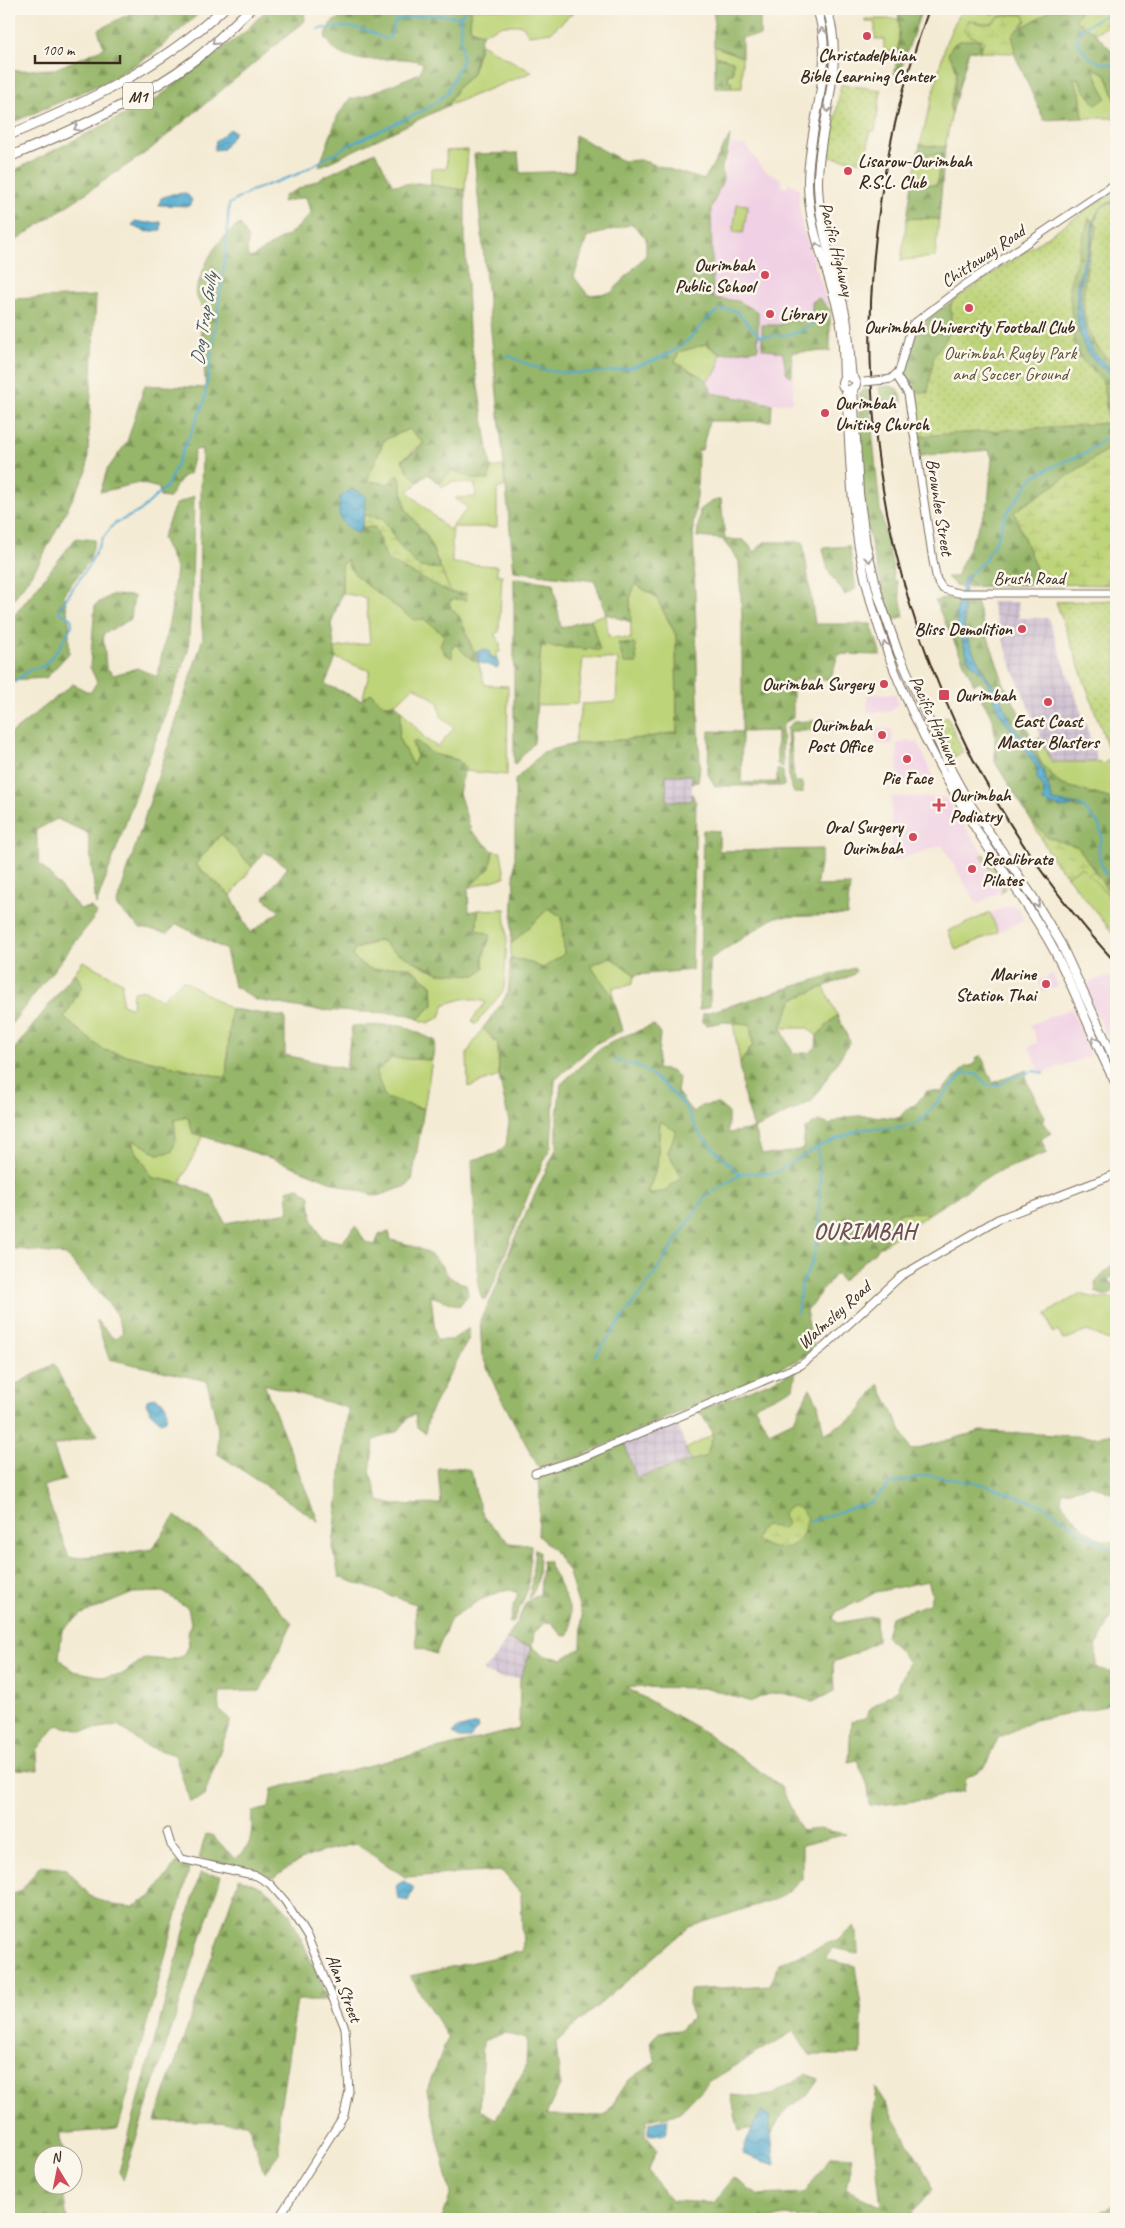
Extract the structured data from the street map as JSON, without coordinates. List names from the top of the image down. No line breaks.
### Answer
{"streets":{"highway":["M1"],"main road":["Pacific Highway"],"street":["Chittaway Road","Brownlee Street","Brush Road","Walmsley Road","Alan Street"]},"crossings":[["Chittaway Road","Brownlee Street"],["Brownlee Street","Brush Road"]],"districts":["OURIMBAH"],"water":["Dog Trap Gully"],"parks":["Ourimbah Rugby Park and Soccer Ground"],"places":{"other":["Christadelphian Bible Learning Center","Lisarow-Ourimbah R.S.L. Club","Ourimbah Public School","Ourimbah University Football Club","Library","Ourimbah Uniting Church","Bliss Demolition","Ourimbah Surgery","East Coast Master Blasters","Ourimbah Post Office","Pie Face","Oral Surgery Ourimbah","Recalibrate Pilates","Marine Station Thai"],"transit":["Ourimbah"],"health":["Ourimbah Podiatry"]},"scale_bar":"100 m","north":"top"}
